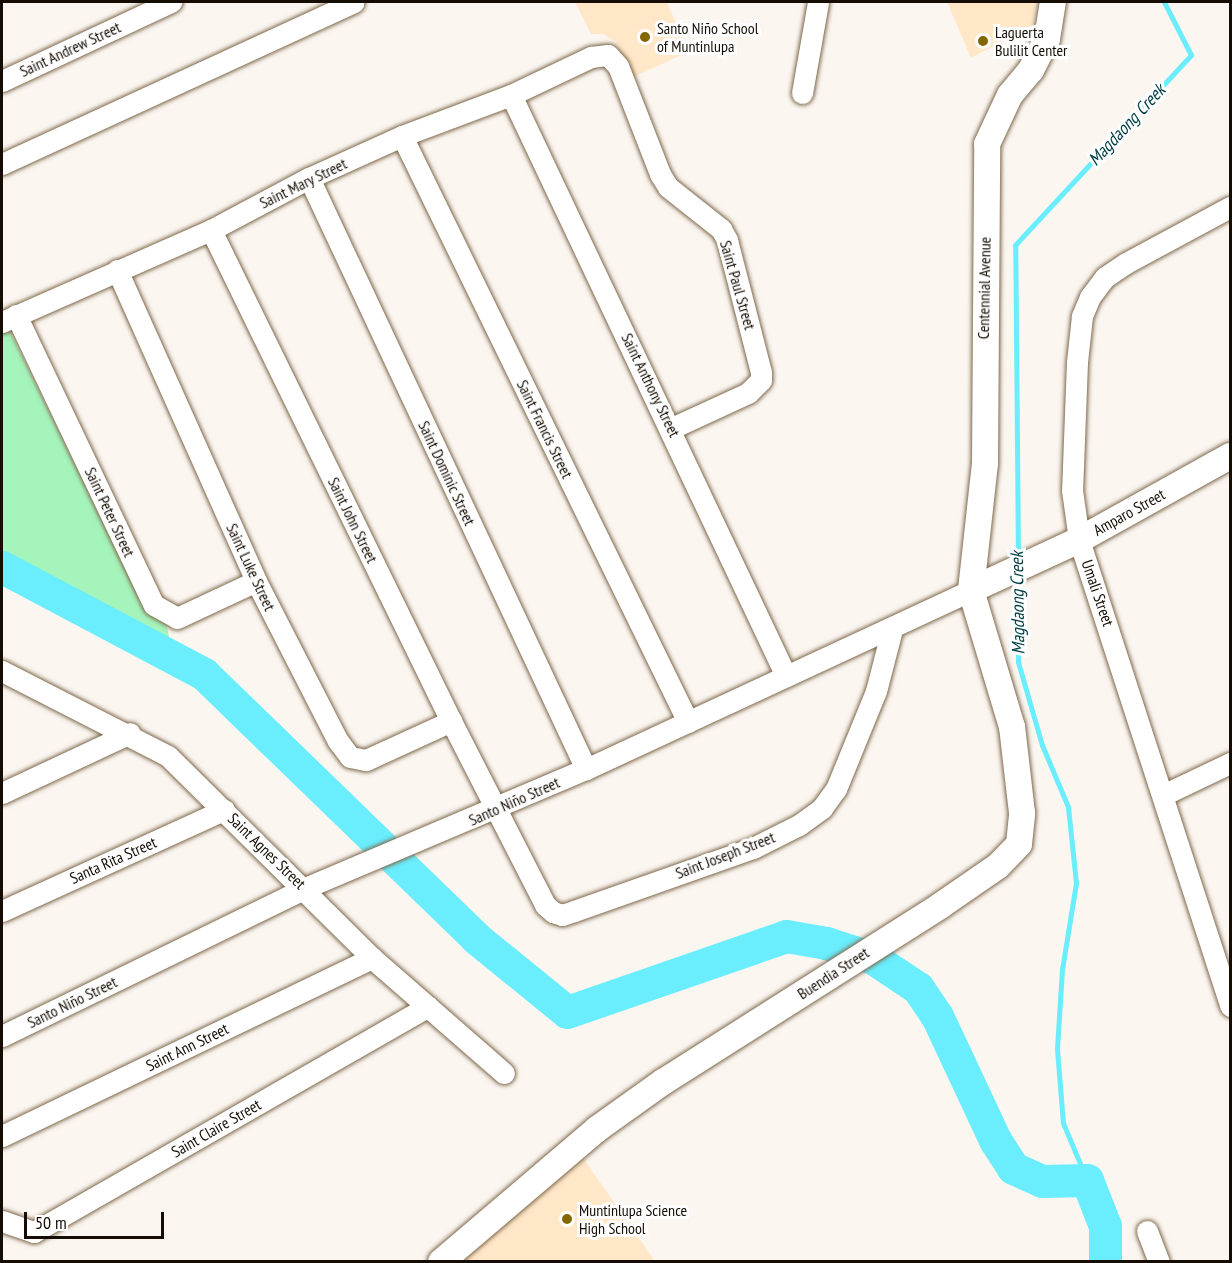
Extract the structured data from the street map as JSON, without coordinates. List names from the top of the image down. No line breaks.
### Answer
{"streets":{"street":["Saint Andrew Street","Saint Mary Street","Saint Paul Street","Centennial Avenue","Saint Anthony Street","Saint Francis Street","Saint Dominic Street","Saint Peter Street","Amparo Street","Saint John Street","Saint Luke Street","Umali Street","Santo Niño Street","Saint Agnes Street","Saint Joseph Street","Santa Rita Street","Buendia Street","Saint Ann Street","Saint Claire Street"]},"crossings":[["Saint Mary Street","Saint Paul Street"],["Saint Mary Street","Saint Anthony Street"],["Saint Mary Street","Saint Francis Street"],["Saint Mary Street","Saint Dominic Street"],["Saint Mary Street","Saint Peter Street"],["Saint Mary Street","Saint John Street"],["Saint Mary Street","Saint Luke Street"],["Saint Paul Street","Saint Anthony Street"],["Centennial Avenue","Santo Niño Street"],["Centennial Avenue","Buendia Street"],["Saint Anthony Street","Santo Niño Street"],["Saint Francis Street","Santo Niño Street"],["Saint Dominic Street","Santo Niño Street"],["Saint Peter Street","Saint Luke Street"],["Amparo Street","Umali Street"],["Amparo Street","Santo Niño Street"],["Saint John Street","Saint Luke Street"],["Saint John Street","Santo Niño Street"],["Saint John Street","Saint Joseph Street"],["Santo Niño Street","Saint Agnes Street"],["Santo Niño Street","Saint Joseph Street"],["Santo Niño Street","Buendia Street"],["Saint Agnes Street","Santa Rita Street"],["Saint Agnes Street","Saint Ann Street"],["Saint Agnes Street","Saint Claire Street"]],"water":["Magdaong Creek"],"places":["Santo Niño School of Muntinlupa","Laguerta Bulilit Center","Muntinlupa Science High School"],"scale_bar":"50 m"}
